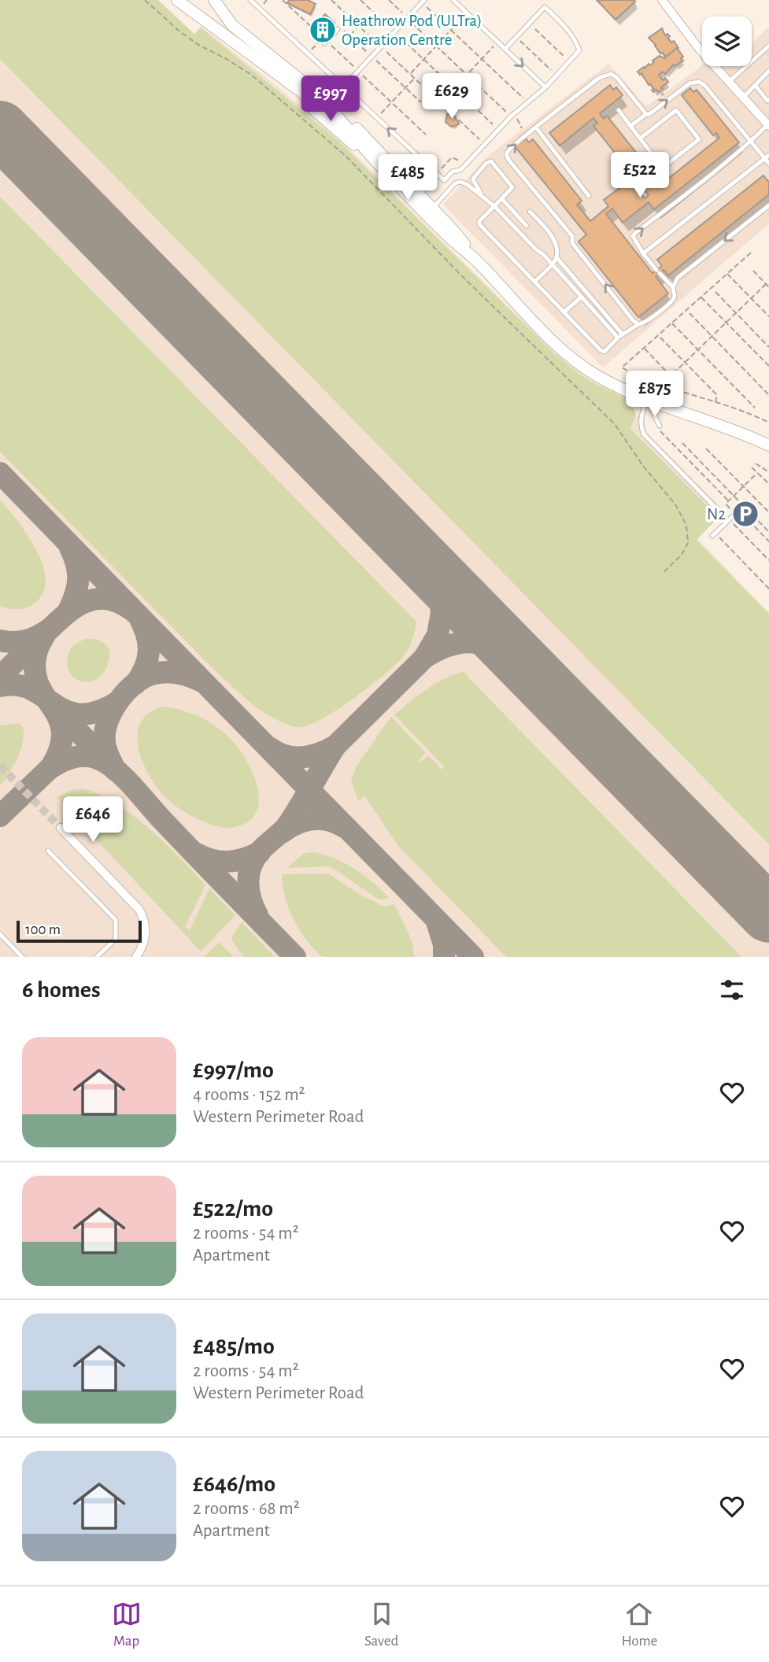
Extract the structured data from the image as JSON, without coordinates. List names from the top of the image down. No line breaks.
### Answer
{"places":{"building":["Heathrow Pod (ULTra) Operation Centre"],"parking":["N2"]},"scale_bar":"100 m","page":{"price":["£629","£997","£522","£485","£875","£646"],"scale":"100 m","heading":"6 homes","list":[{"name":"£997/mo","note":"4 rooms · 152 m² · Western Perimeter Road"},{"name":"£522/mo","note":"2 rooms · 54 m² · Apartment"},{"name":"£485/mo","note":"2 rooms · 54 m² · Western Perimeter Road"},{"name":"£646/mo","note":"2 rooms · 68 m² · Apartment"}],"tabs":["Map","Saved","Home"]}}
